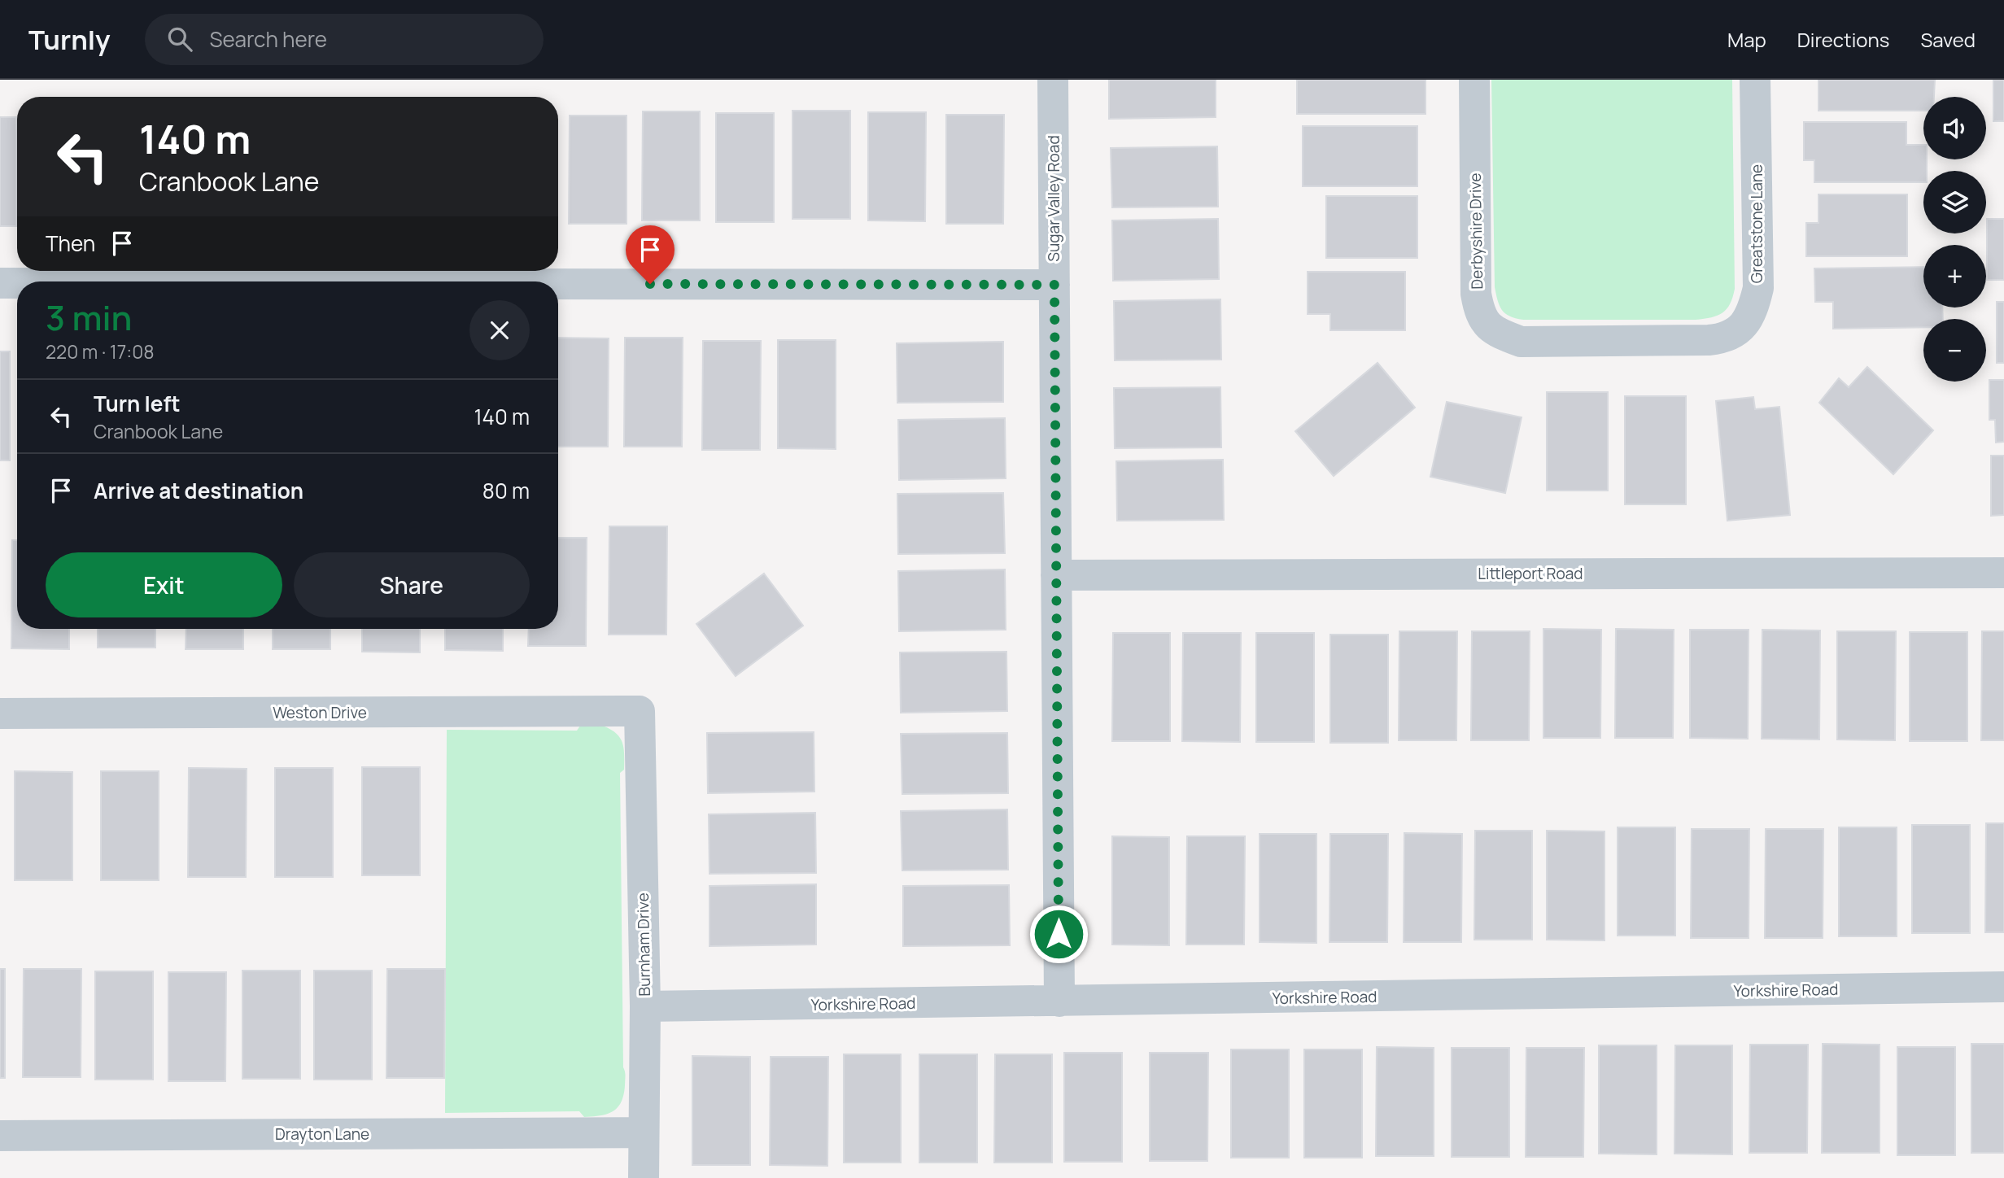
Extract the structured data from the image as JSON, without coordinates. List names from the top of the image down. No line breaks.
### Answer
{"streets":{"street":["Sugar Valley Road","Greatstone Lane","Derbyshire Drive","Littleport Road","Weston Drive","Burnham Drive","Yorkshire Road","Drayton Lane"]},"crossings":[["Sugar Valley Road","Littleport Road"],["Sugar Valley Road","Yorkshire Road"],["Greatstone Lane","Derbyshire Drive"],["Weston Drive","Burnham Drive"],["Burnham Drive","Yorkshire Road"],["Burnham Drive","Drayton Lane"]],"page":{"header":"Turnly","search":"Search here","nav":["Map","Directions","Saved"],"map_buttons":["+","−"],"turn":["140 m","Cranbook Lane"],"then":"Then","heading":["3 min","220 m · 17:08"],"list":[{"name":"Turn left","note":"Cranbook Lane","value":"140 m"},{"name":"Arrive at destination","value":"80 m"}],"buttons":["Exit","Share"]}}
